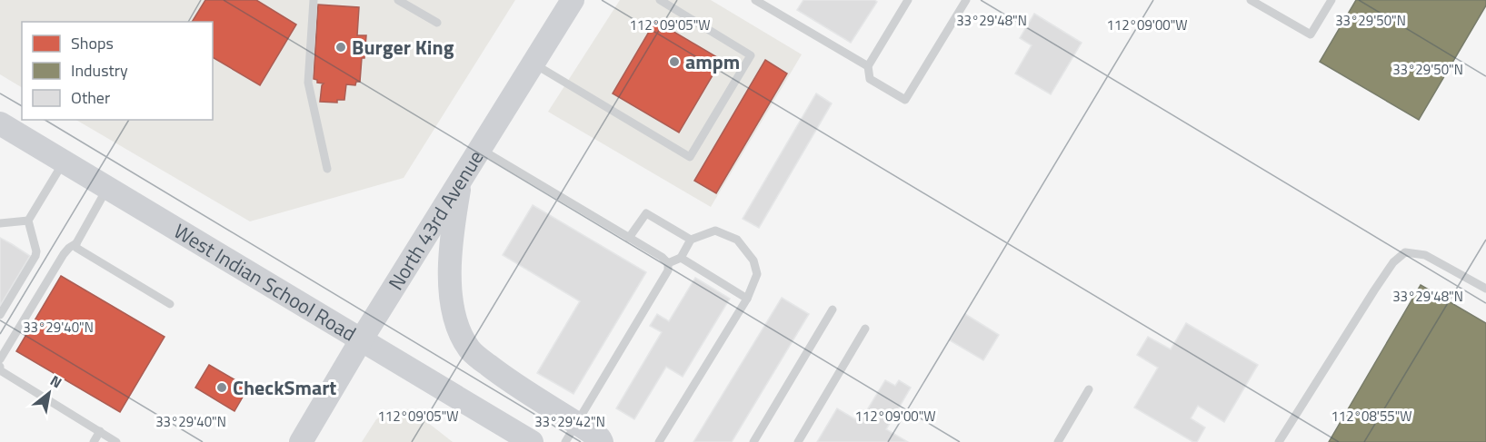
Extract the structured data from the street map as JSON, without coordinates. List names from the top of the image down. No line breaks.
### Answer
{"streets":{"main road":["North 43rd Avenue","West Indian School Road"]},"crossings":[["North 43rd Avenue","West Indian School Road"]],"places":["Burger King","ampm","CheckSmart"],"legend":["Shops","Industry","Other"],"north":"top right","coordinates":["33°29'48\"N","33°29'50\"N","112°09'05\"W","112°09'00\"W","33°29'40\"N","112°08'55\"W","33°29'42\"N"]}
